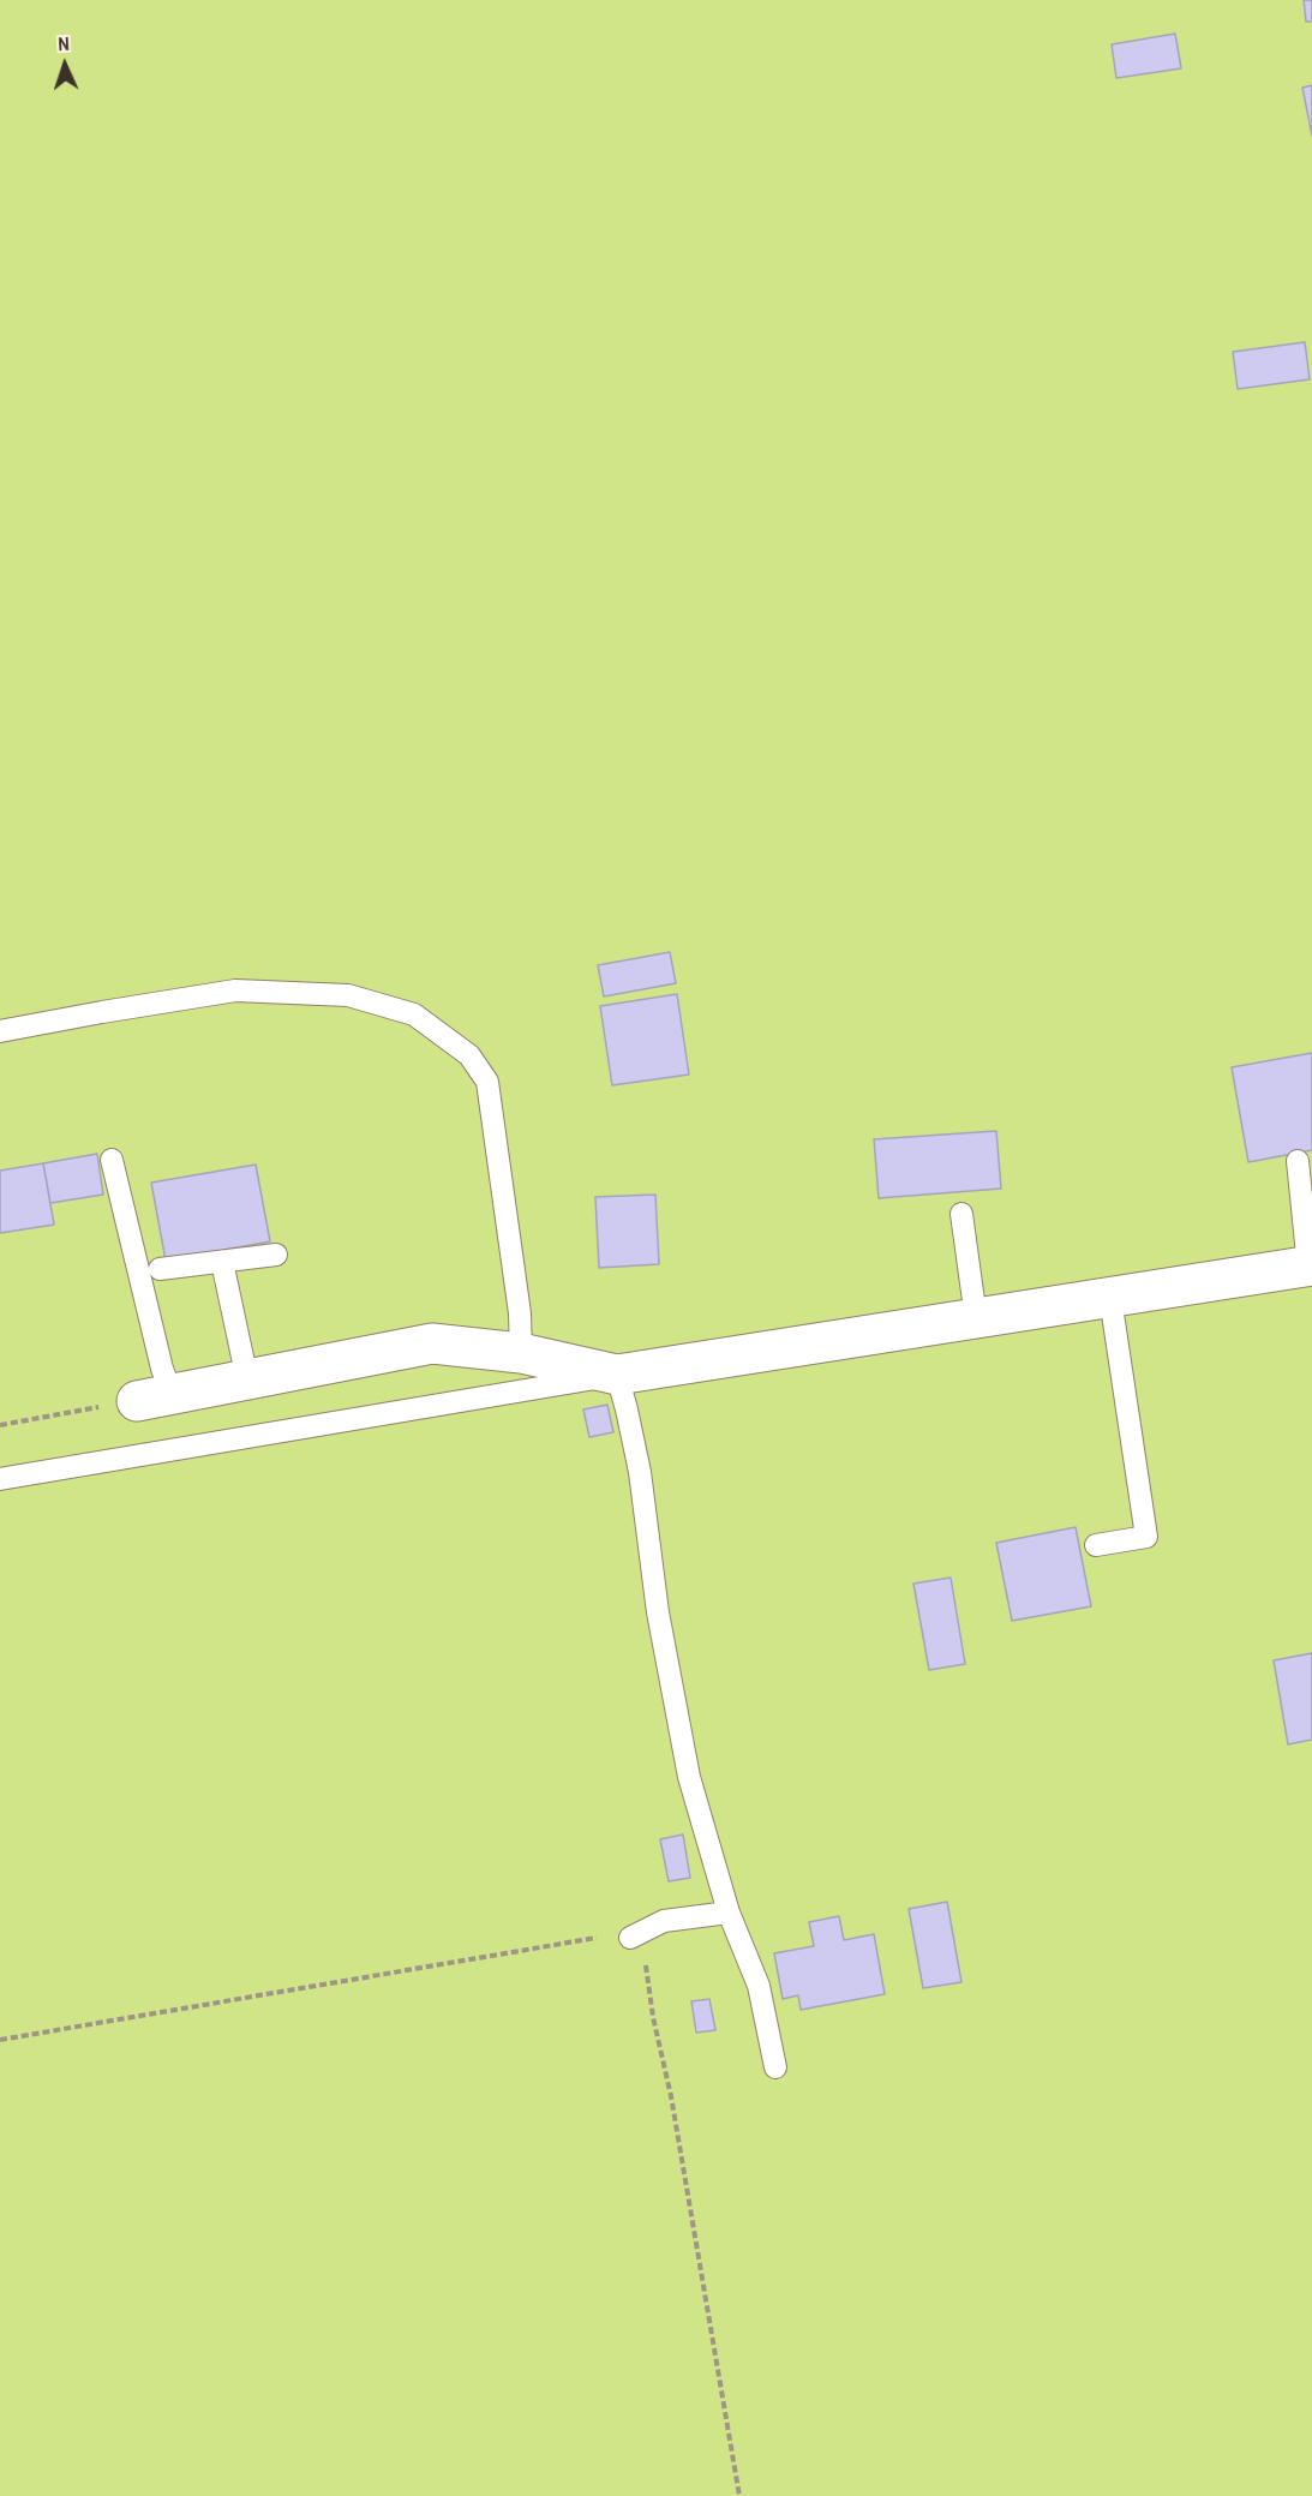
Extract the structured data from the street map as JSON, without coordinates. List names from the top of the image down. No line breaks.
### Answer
{"north":"top"}
